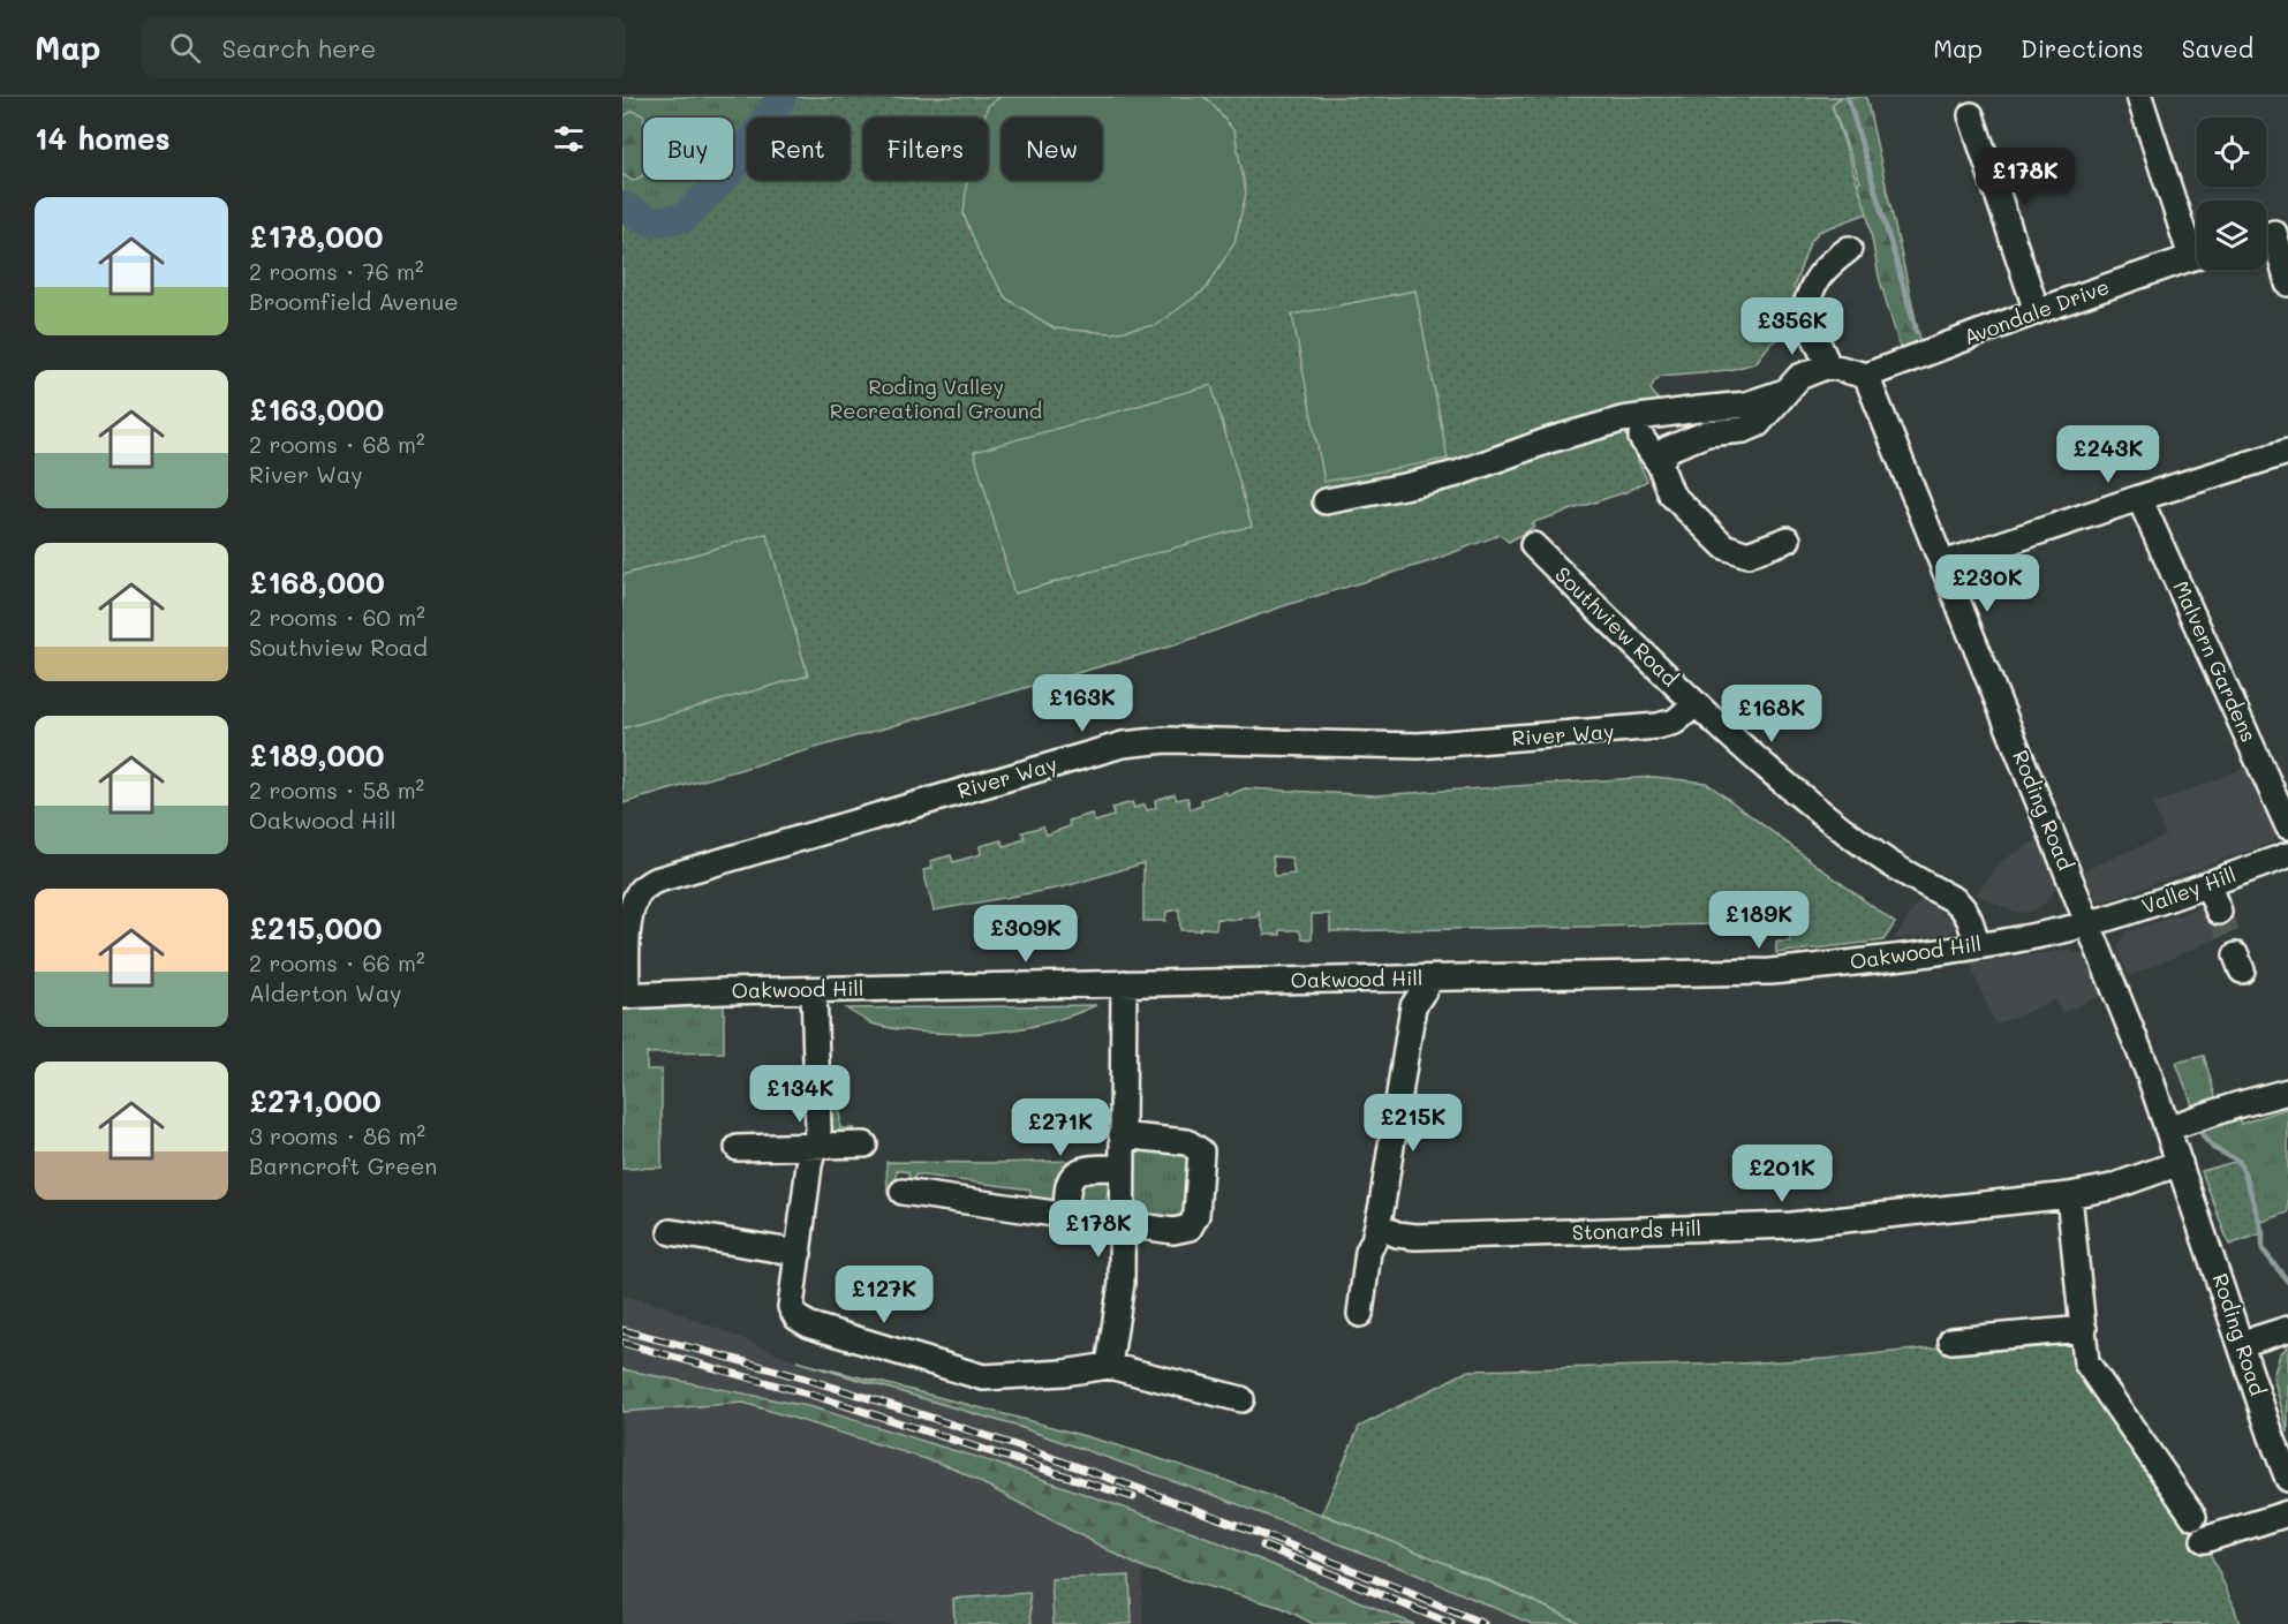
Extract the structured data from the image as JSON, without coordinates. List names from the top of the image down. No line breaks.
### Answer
{"streets":{"street":["Avondale Drive","Southview Road","Malvern Gardens","River Way","Roding Road","Valley Hill","Oakwood Hill","Stonards Hill"]},"crossings":[["Avondale Drive","Roding Road"],["Southview Road","River Way"],["Southview Road","Oakwood Hill"],["River Way","Oakwood Hill"],["Roding Road","Valley Hill"],["Roding Road","Oakwood Hill"],["Roding Road","Stonards Hill"],["Valley Hill","Oakwood Hill"]],"parks":["Roding Valley Recreational Ground"],"page":{"header":"Map","search":"Search here","nav":["Map","Directions","Saved"],"heading":"14 homes","chip":["Buy","Rent","Filters","New"],"price":["£178K","£356K","£243K","£230K","£163K","£168K","£189K","£309K","£134K","£215K","£271K","£201K","£178K","£127K"],"list":[{"name":"£178,000","note":"2 rooms · 76 m² · Broomfield Avenue"},{"name":"£163,000","note":"2 rooms · 68 m² · River Way"},{"name":"£168,000","note":"2 rooms · 60 m² · Southview Road"},{"name":"£189,000","note":"2 rooms · 58 m² · Oakwood Hill"},{"name":"£215,000","note":"2 rooms · 66 m² · Alderton Way"},{"name":"£271,000","note":"3 rooms · 86 m² · Barncroft Green"}]}}
